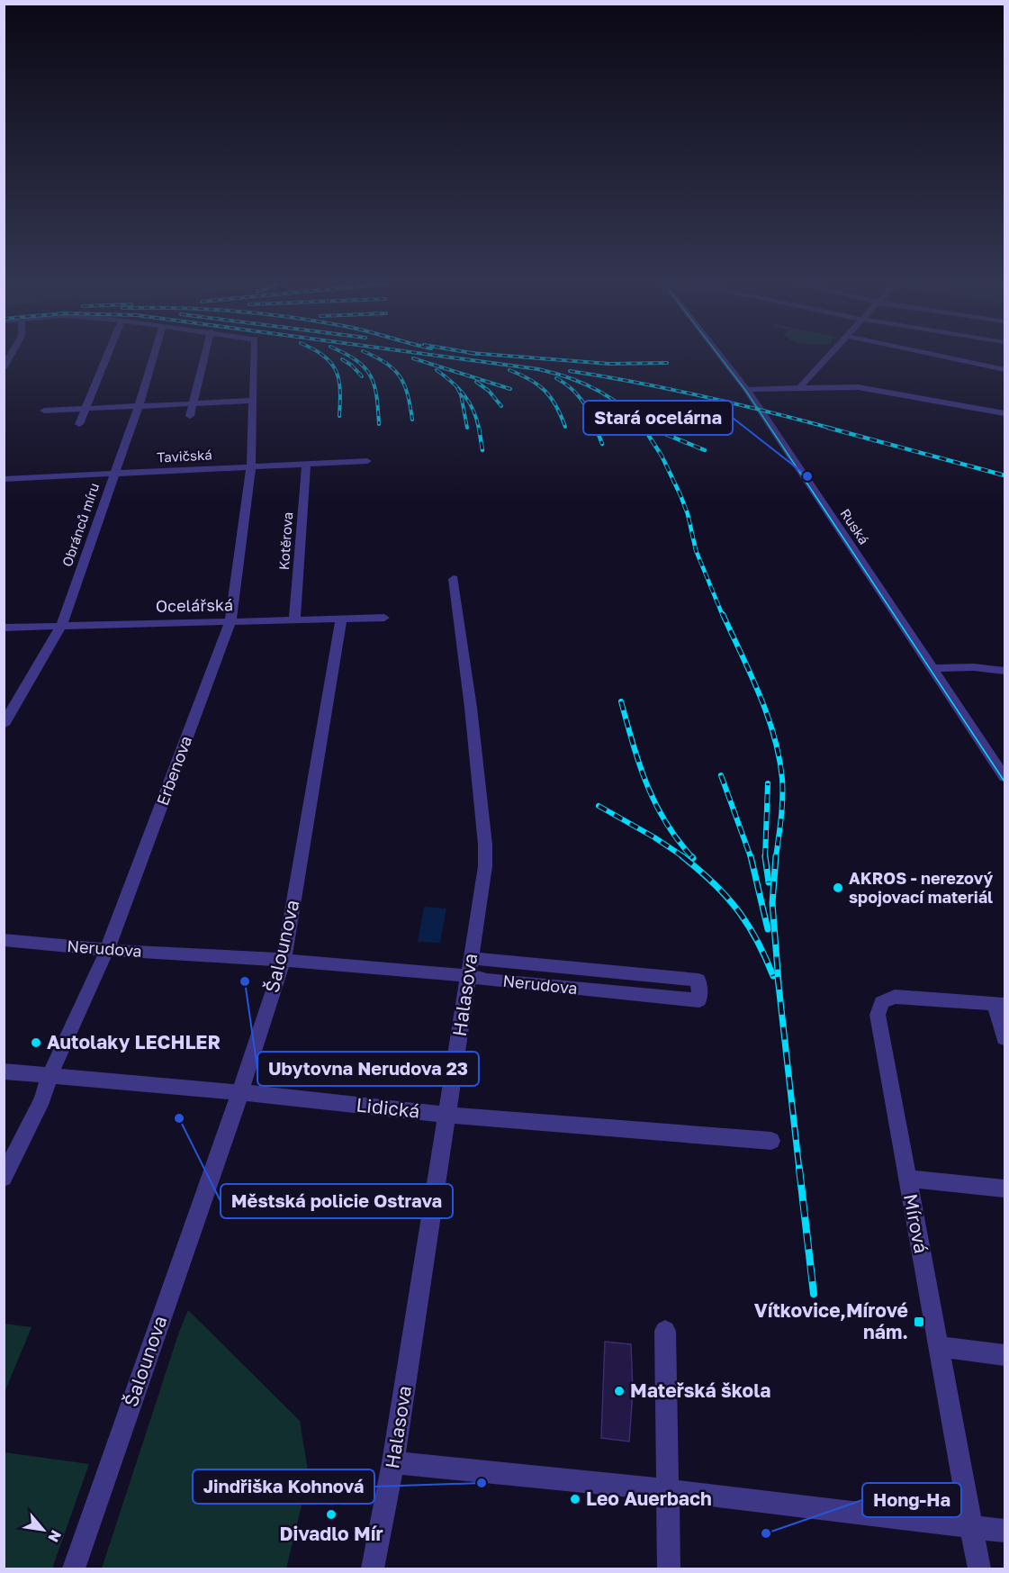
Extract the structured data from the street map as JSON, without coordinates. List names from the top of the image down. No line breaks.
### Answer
{"streets":{"street":["Tavičská","Obránců míru","Ruská","Kotěrova","Ocelářská","Erbenova","Šalounova","Nerudova","Halasova","Lidická","Mírová"]},"crossings":[["Tavičská","Obránců míru"],["Tavičská","Kotěrova"],["Tavičská","Erbenova"],["Obránců míru","Ocelářská"],["Kotěrova","Ocelářská"],["Ocelářská","Erbenova"],["Ocelářská","Šalounova"],["Erbenova","Nerudova"],["Erbenova","Lidická"],["Šalounova","Nerudova"],["Šalounova","Lidická"],["Nerudova","Halasova"],["Halasova","Lidická"]],"places":{"other":["Stará ocelárna","AKROS - nerezový spojovací materiál","Ubytovna Nerudova 23","Autolaky LECHLER","Městská policie Ostrava","Mateřská škola","Jindřiška Kohnová","Leo Auerbach","Divadlo Mír","Hong-Ha"],"transit":["Vítkovice,Mírové nám."]},"north":"bottom right"}
